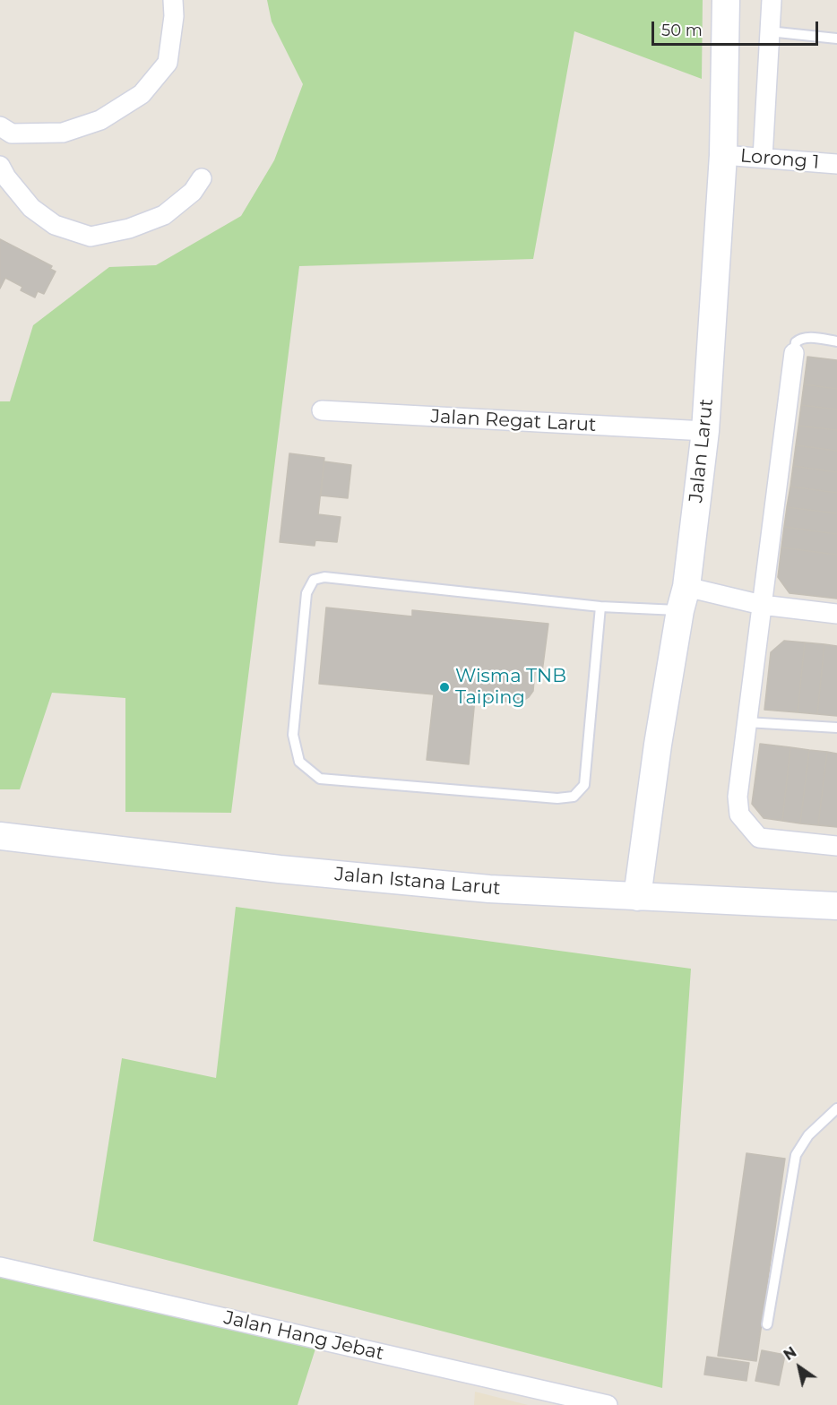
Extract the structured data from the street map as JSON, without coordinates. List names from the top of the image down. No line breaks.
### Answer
{"streets":{"main road":["Jalan Larut","Jalan Istana Larut"],"street":["Lorong 1","Jalan Regat Larut","Jalan Hang Jebat"]},"crossings":[["Lorong 1","Jalan Larut"],["Jalan Regat Larut","Jalan Larut"],["Jalan Larut","Jalan Istana Larut"]],"places":["Wisma TNB Taiping"],"scale_bar":"50 m","north":"top left"}
